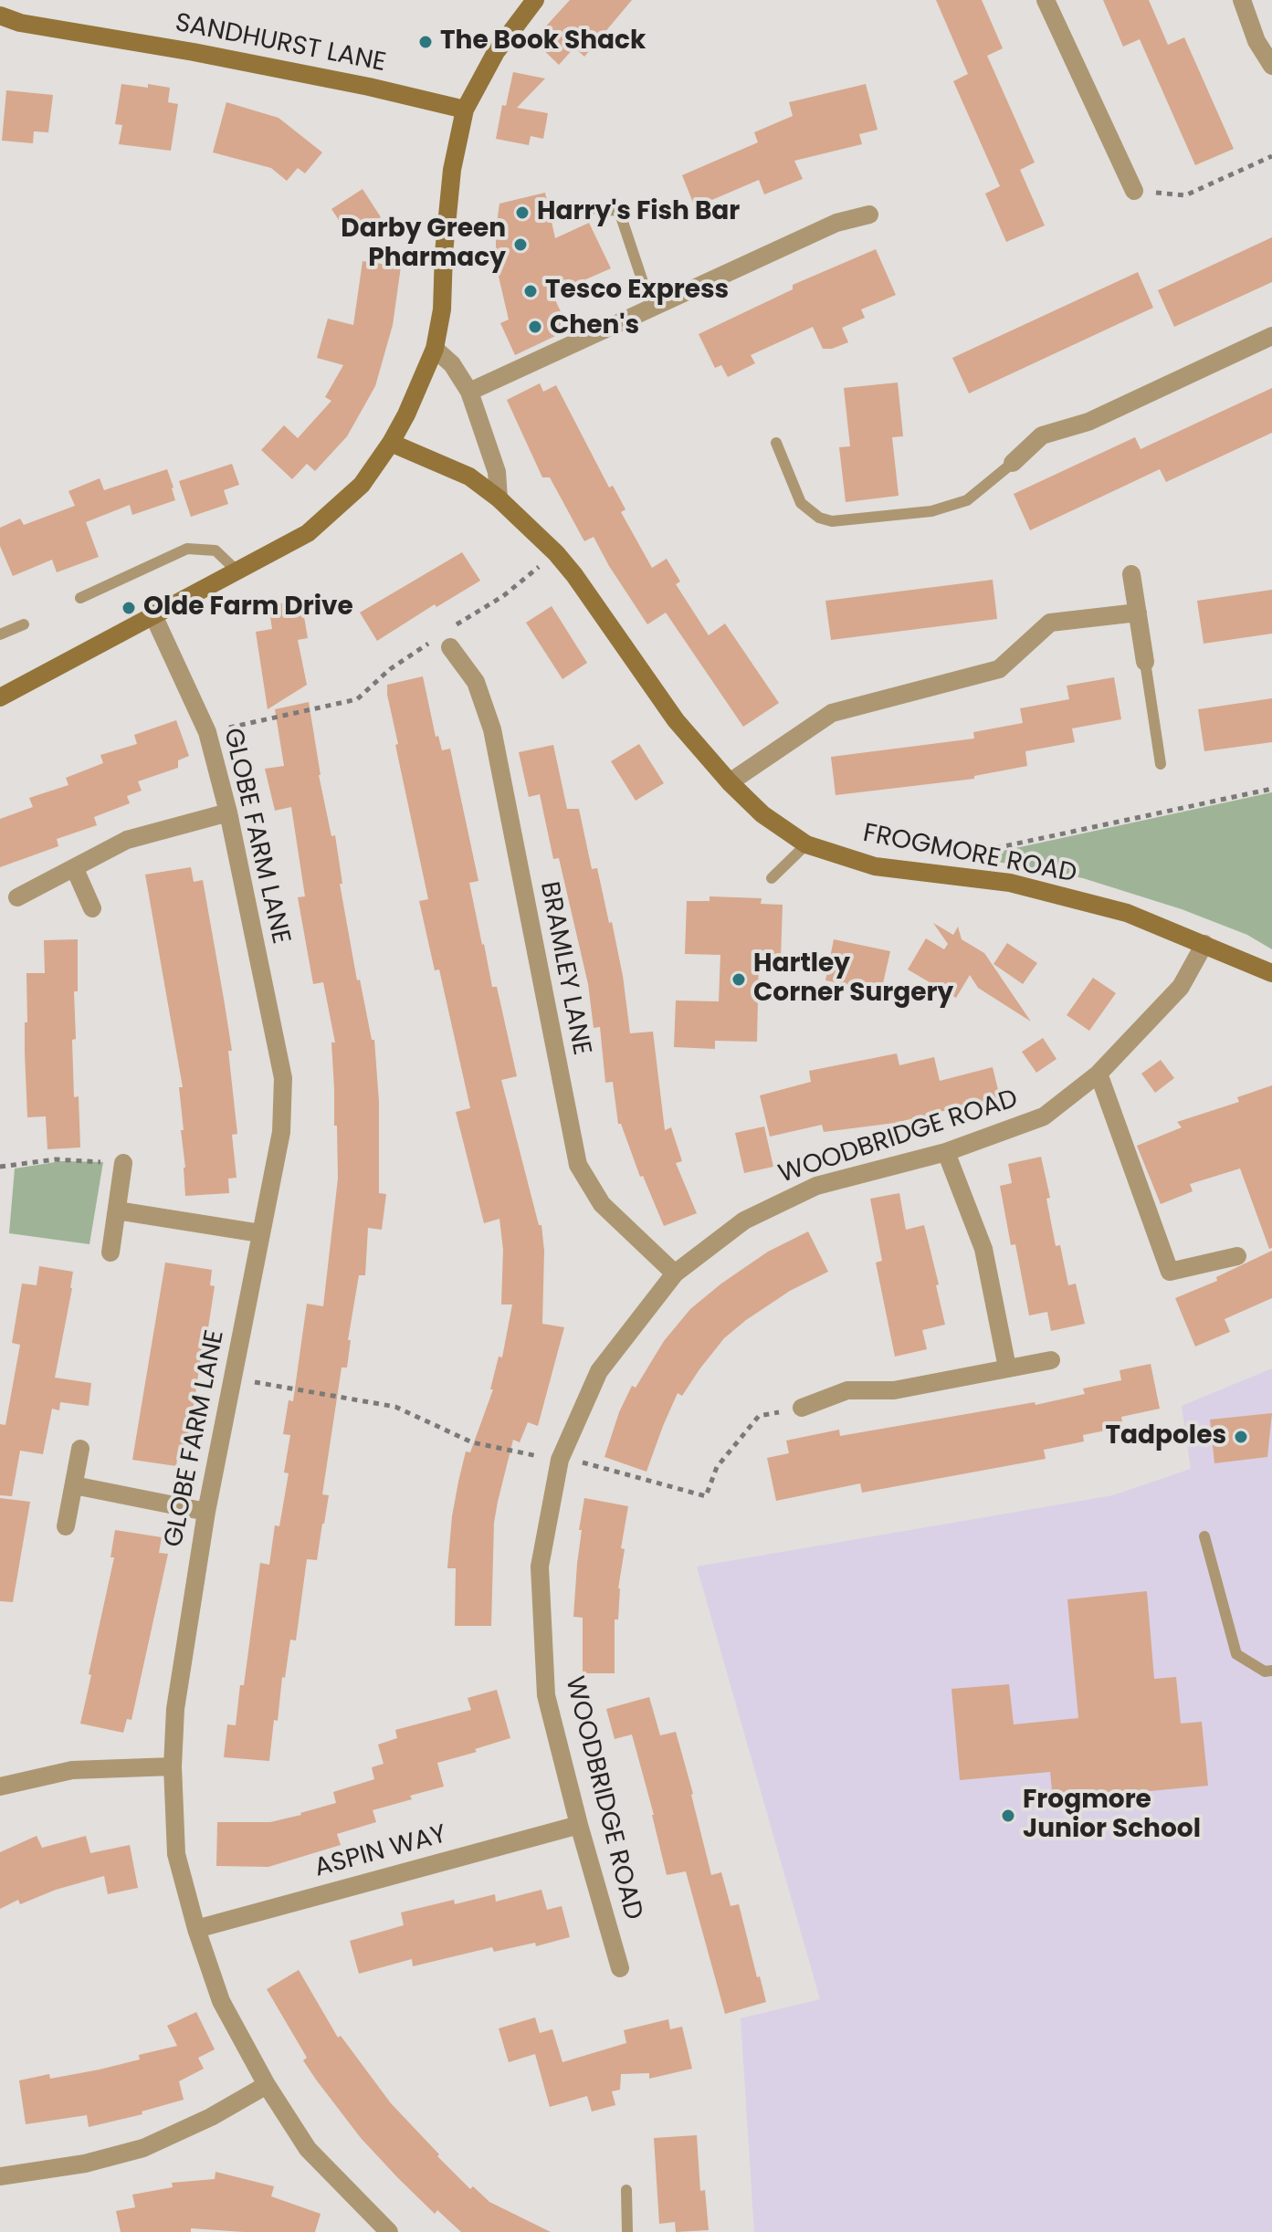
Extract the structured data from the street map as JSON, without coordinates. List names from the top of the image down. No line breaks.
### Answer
{"streets":{"street":["SANDHURST LANE","GLOBE FARM LANE","FROGMORE ROAD","BRAMLEY LANE","WOODBRIDGE ROAD","ASPIN WAY"]},"crossings":[["GLOBE FARM LANE","ASPIN WAY"],["FROGMORE ROAD","WOODBRIDGE ROAD"],["BRAMLEY LANE","WOODBRIDGE ROAD"],["WOODBRIDGE ROAD","ASPIN WAY"]],"places":["The Book Shack","Harry's Fish Bar","Darby Green Pharmacy","Tesco Express","Chen's","Olde Farm Drive","Hartley Corner Surgery","Tadpoles","Frogmore Junior School"]}
